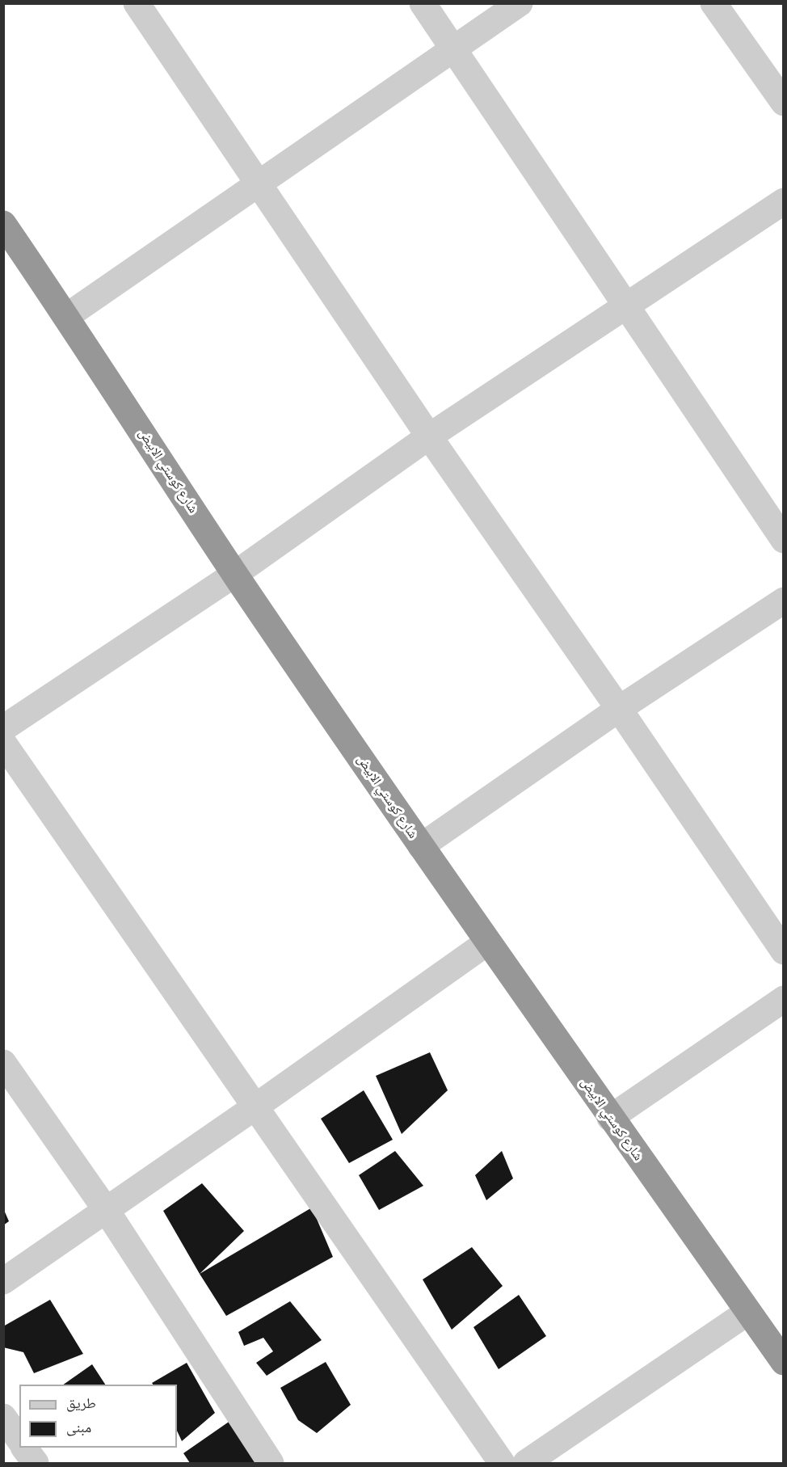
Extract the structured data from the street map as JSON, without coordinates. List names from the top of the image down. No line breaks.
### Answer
{"streets":{"highway":["شارع كوستي الابيض"]},"legend":["طريق","مبنى"]}
